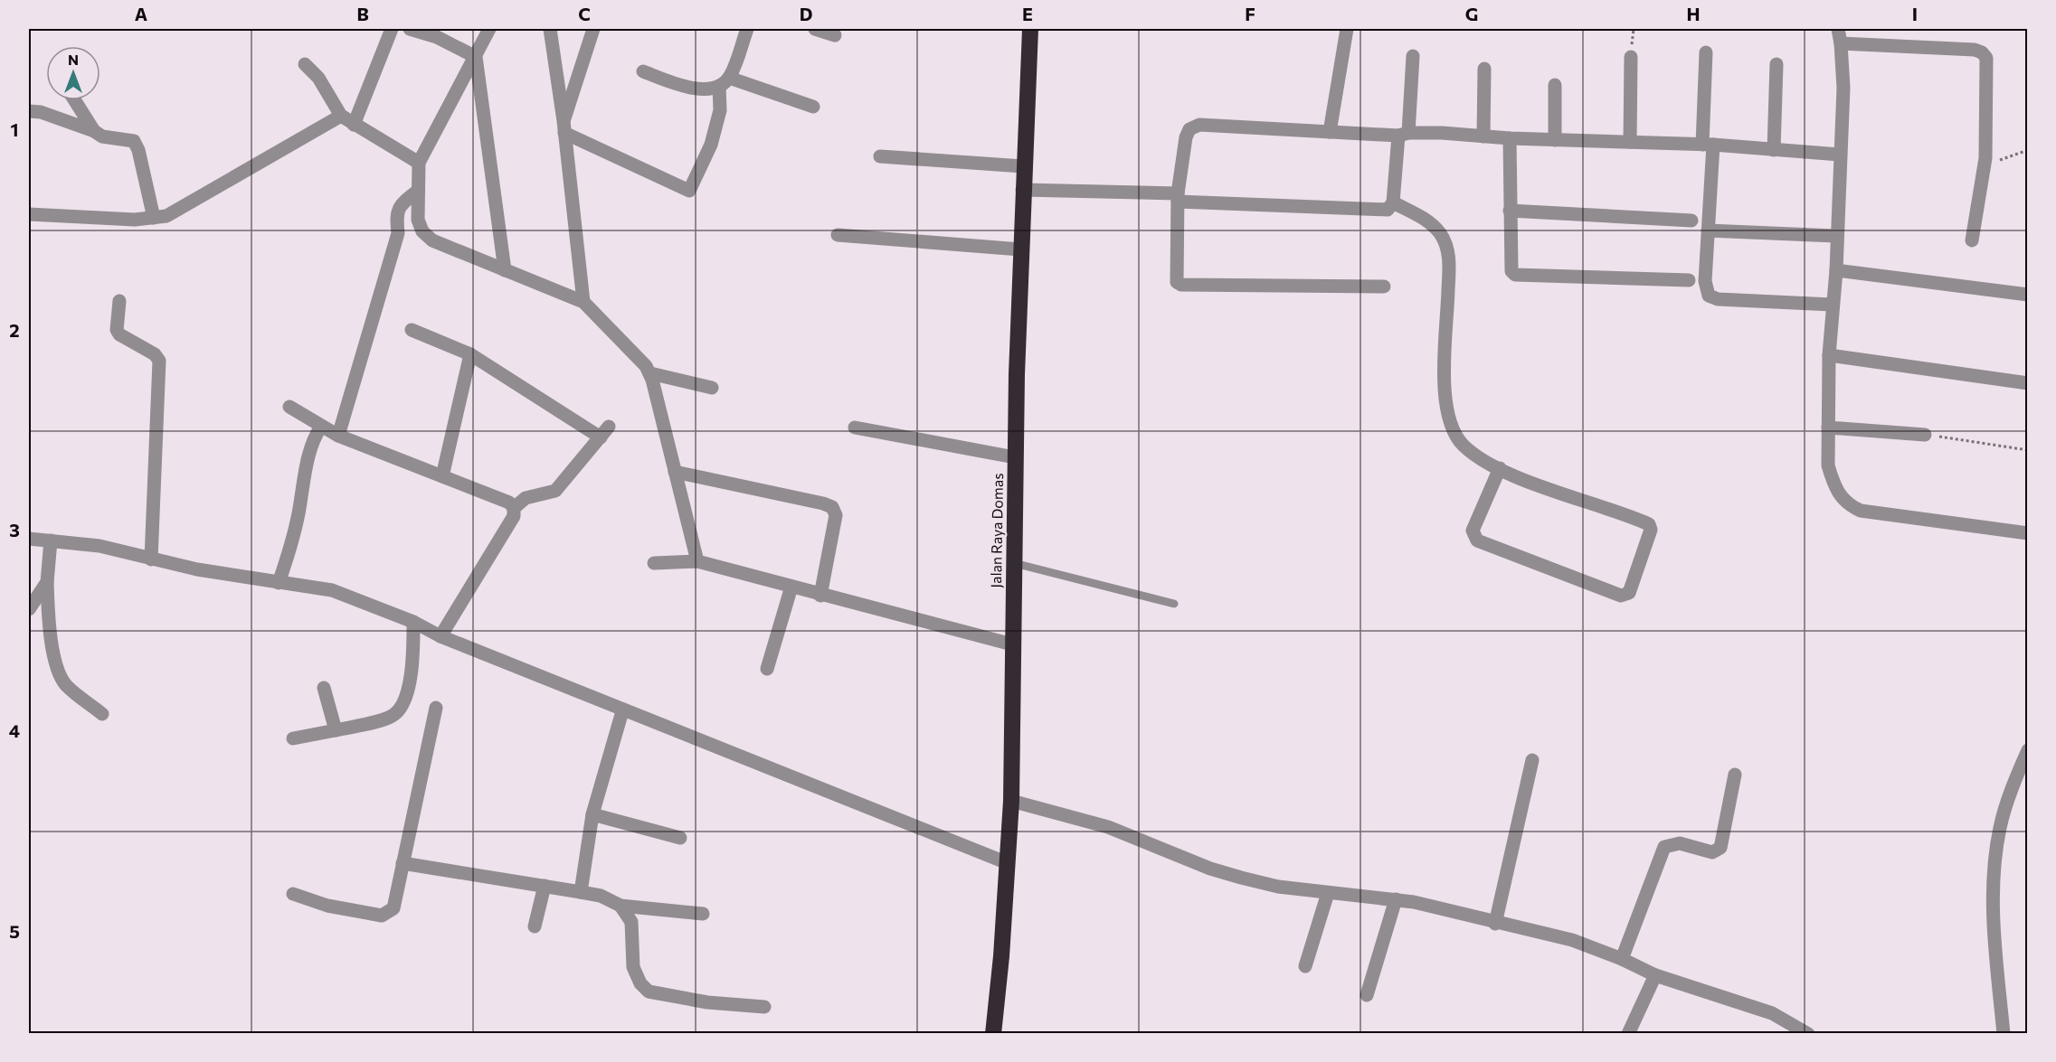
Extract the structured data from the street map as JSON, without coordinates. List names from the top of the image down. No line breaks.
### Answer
{"streets":{"highway":["Jalan Raya Domas"]},"north":"top","grid":{"columns":["A","B","C","D","E","F","G","H","I"],"rows":["1","2","3","4","5"]}}
